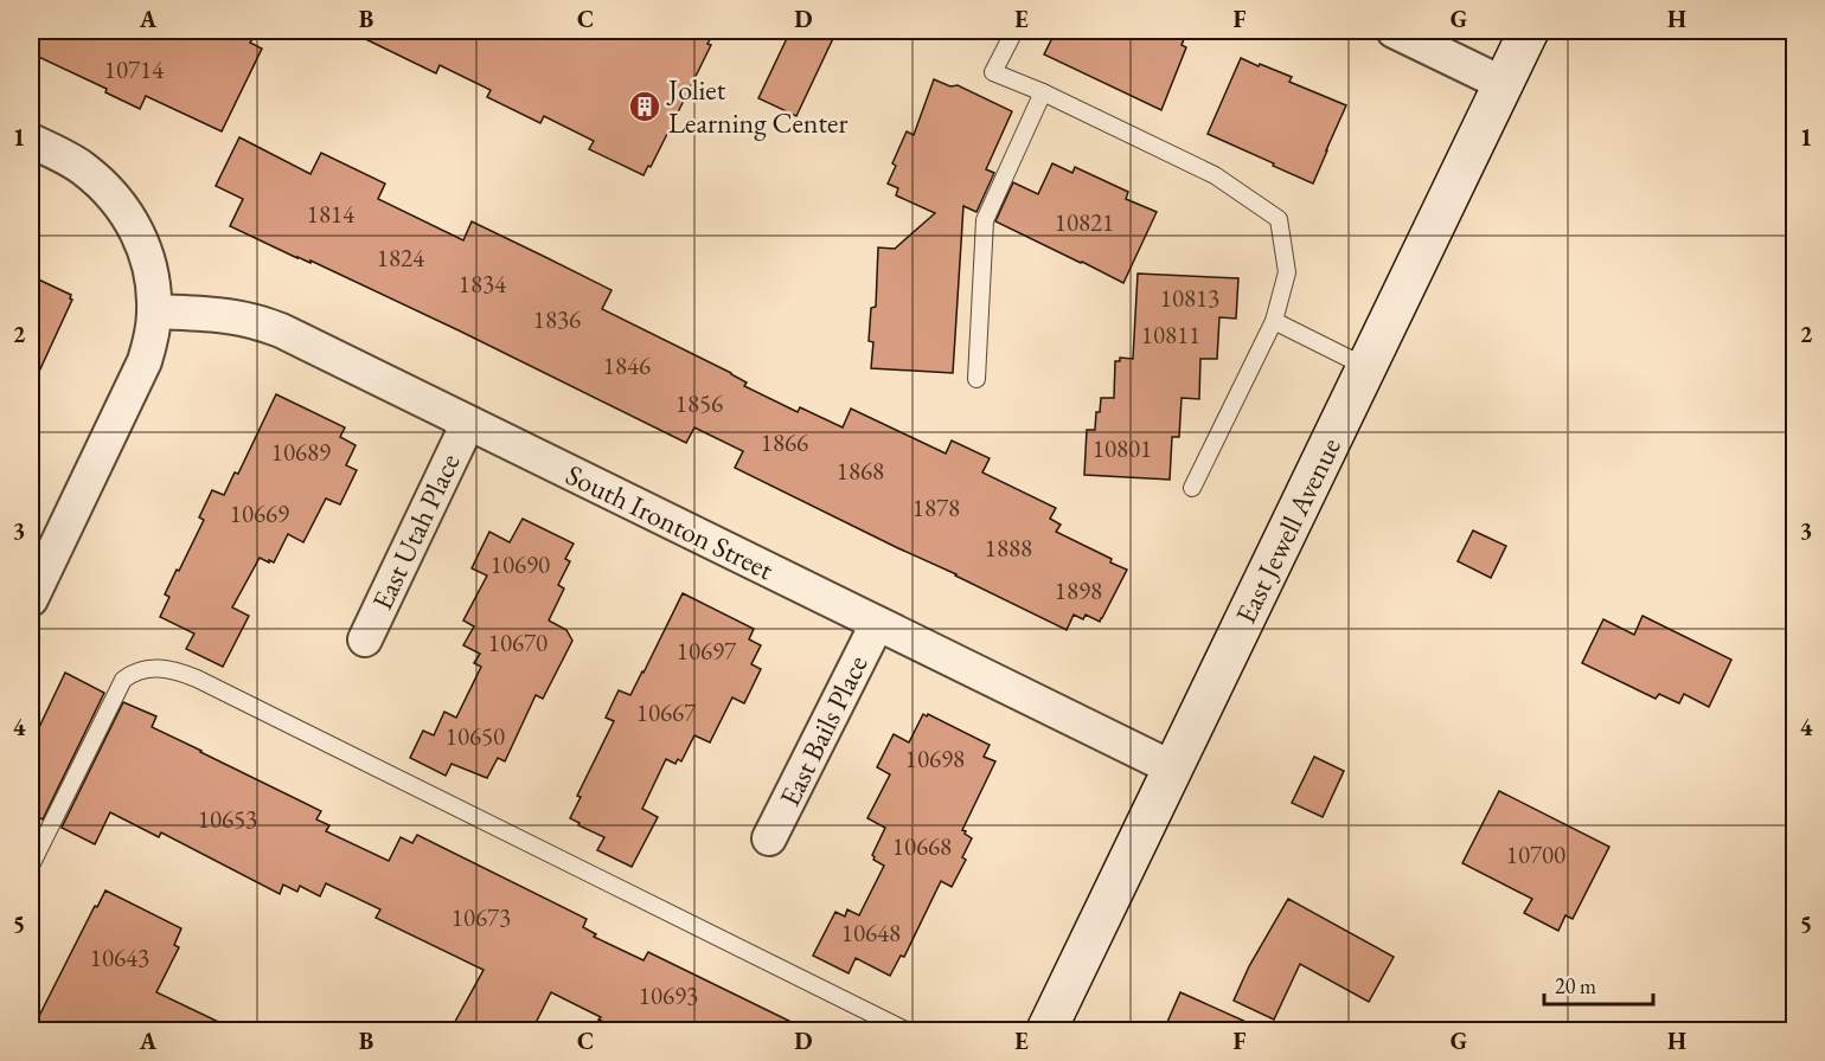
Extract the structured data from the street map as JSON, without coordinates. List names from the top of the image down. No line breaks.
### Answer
{"streets":{"street":["South Ironton Street","East Jewell Avenue","East Utah Place","East Bails Place"]},"crossings":[["South Ironton Street","East Jewell Avenue"],["South Ironton Street","East Utah Place"],["South Ironton Street","East Bails Place"]],"places":{"building":["Joliet Learning Center"]},"house_numbers":["10714","1814","10821","1824","1834","10813","1836","10811","1846","1856","1866","10801","10689","1868","1878","10669","1888","10690","1898","10670","10697","10667","10650","10698","10653","10668","10700","10673","10648","10643","10693"],"scale_bar":"20 m","grid":{"columns":["A","B","C","D","E","F","G","H"],"rows":["1","2","3","4","5"]}}
